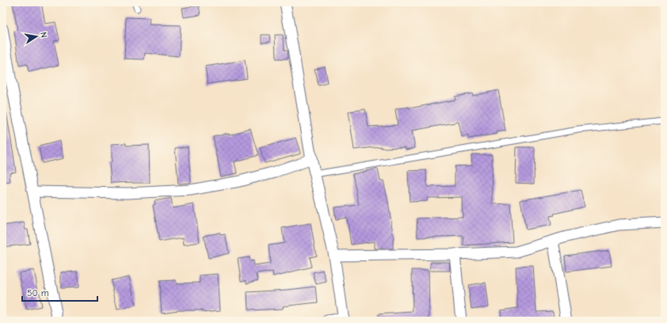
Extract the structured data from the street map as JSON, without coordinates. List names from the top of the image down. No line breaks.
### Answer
{"scale_bar":"50 m","north":"right"}
